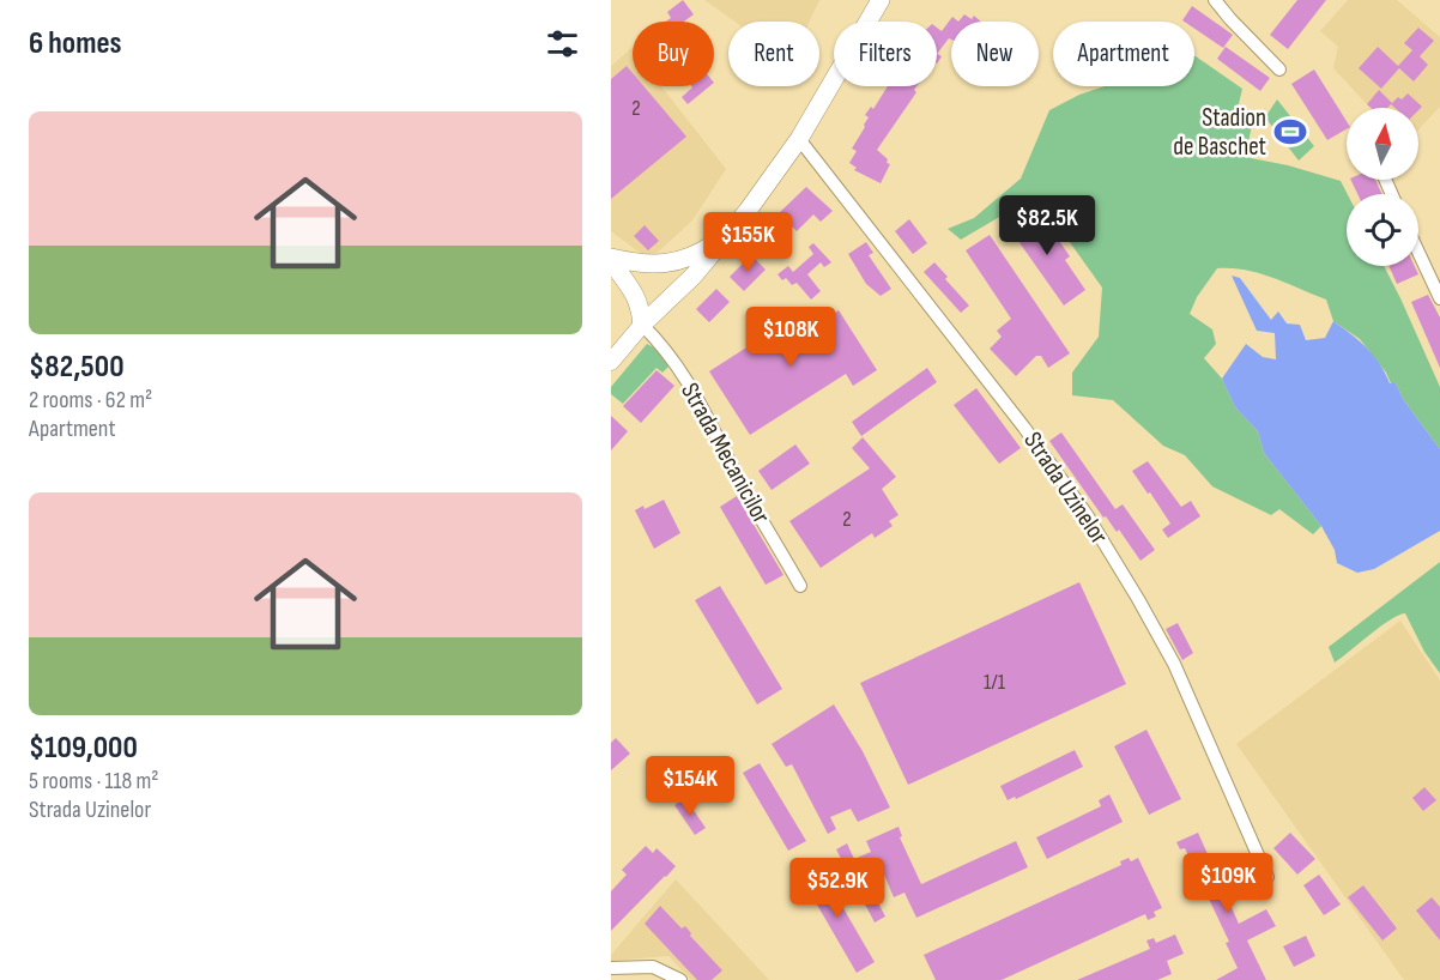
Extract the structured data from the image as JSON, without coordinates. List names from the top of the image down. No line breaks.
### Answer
{"streets":{"street":["Strada Mecanicilor","Strada Uzinelor"]},"places":{"sports":["Stadion de Baschet"]},"house_numbers":["2","2","1/1"],"north":"top","page":{"heading":"6 homes","chip":["Buy","Rent","Filters","New","Apartment"],"list":[{"name":"$82,500","note":"2 rooms · 62 m² · Apartment"},{"name":"$109,000","note":"5 rooms · 118 m² · Strada Uzinelor"}],"price":["$82.5K","$155K","$108K","$154K","$109K","$52.9K"]}}
